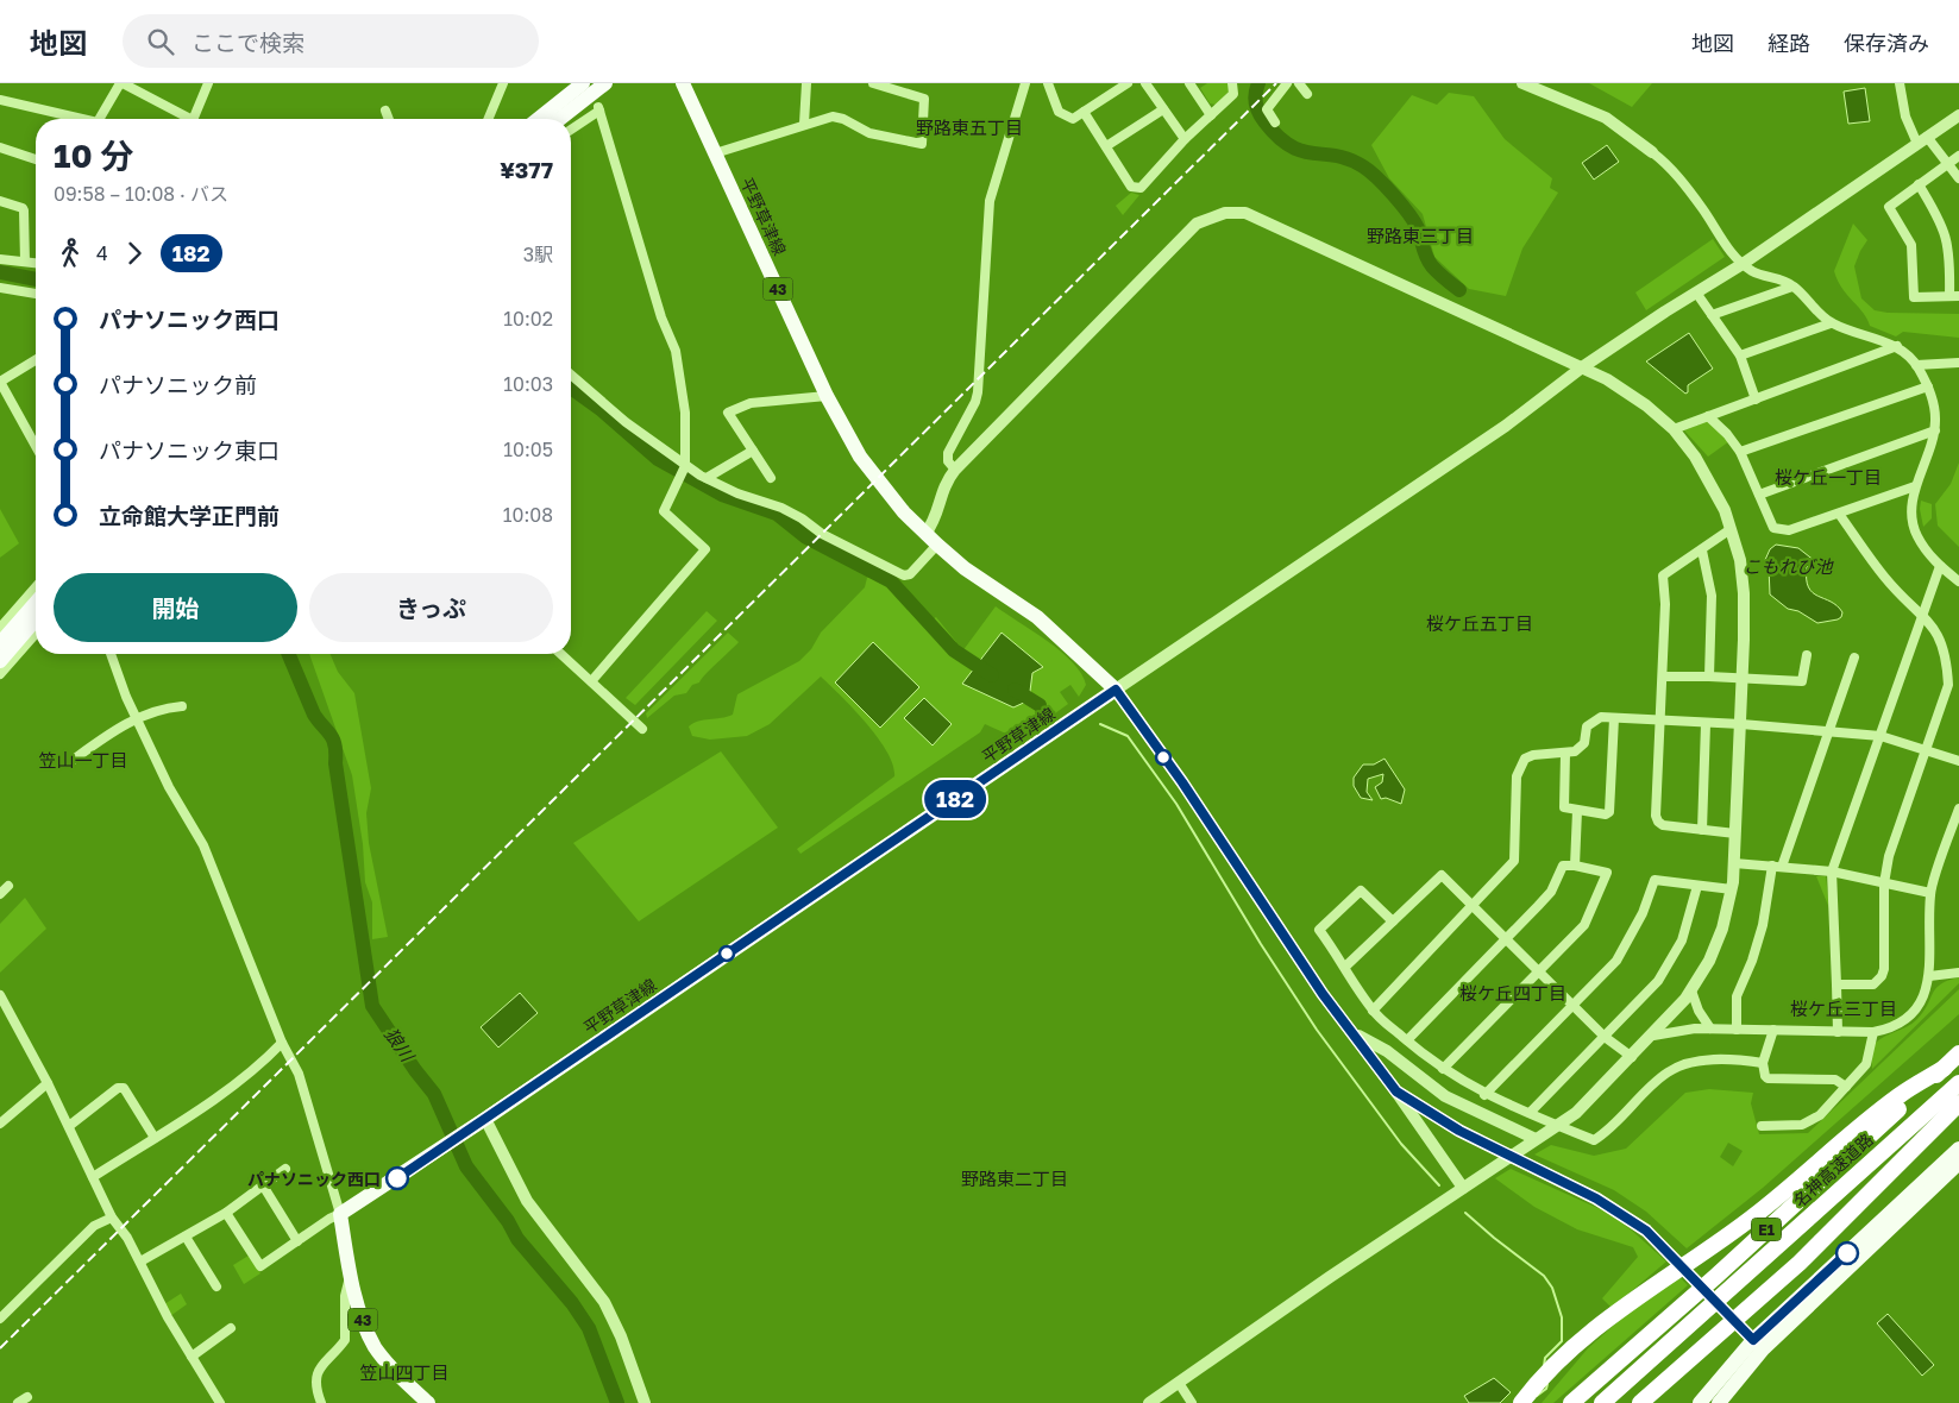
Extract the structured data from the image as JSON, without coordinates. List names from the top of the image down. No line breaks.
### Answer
{"streets":{"highway":["名神高速道路","E1"],"main road":["平野草津線","43"]},"crossings":[["平野草津線","43"]],"districts":["野路東五丁目","野路東三丁目","桜ケ丘一丁目","桜ケ丘五丁目","笠山一丁目","桜ケ丘四丁目","桜ケ丘三丁目","野路東二丁目","笠山四丁目"],"water":["こもれび池","狼川"],"places":["パナソニック西口"],"lines":["bus line 182"],"page":{"header":"地図","search":"ここで検索","nav":["地図","経路","保存済み"],"on_map":"182","heading":["10 分","09:58 – 10:08 · バス","¥377"],"legs":["4","182","3駅"],"list":[{"name":"パナソニック西口","value":"10:02"},{"name":"パナソニック前","value":"10:03"},{"name":"パナソニック東口","value":"10:05"},{"name":"立命館大学正門前","value":"10:08"}],"buttons":["開始","きっぷ"]}}
